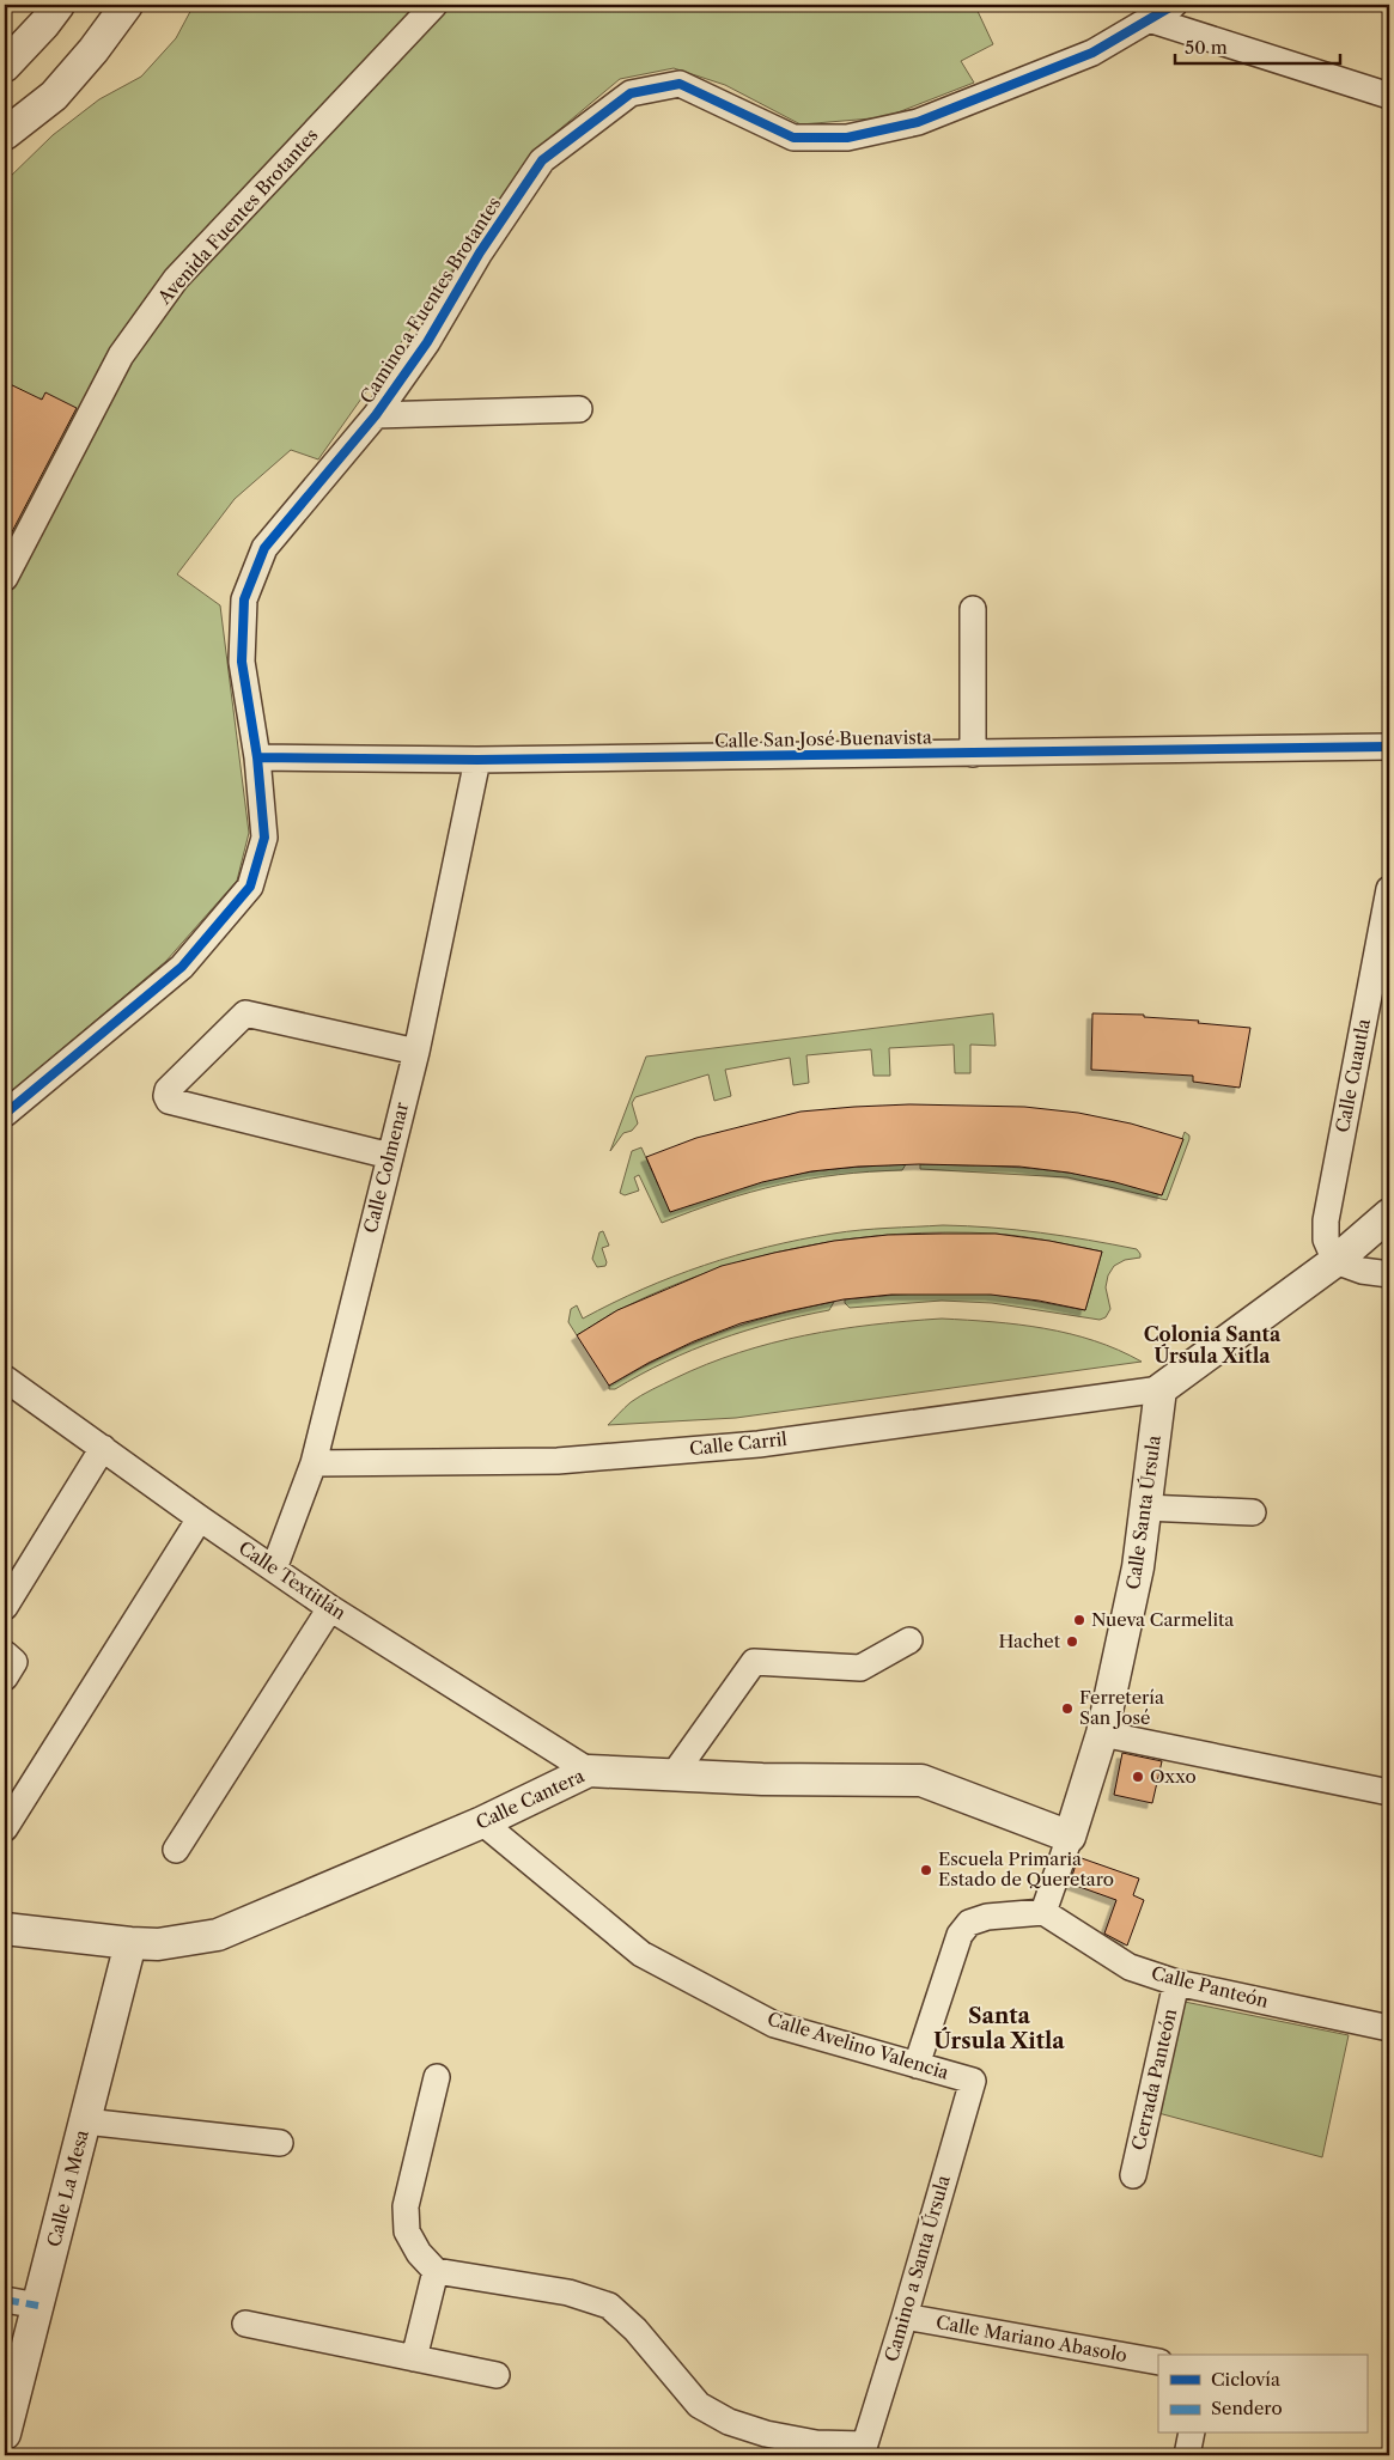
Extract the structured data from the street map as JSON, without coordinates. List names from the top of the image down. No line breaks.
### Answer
{"streets":{"street":["Avenida Fuentes Brotantes","Camino a Fuentes Brotantes","Calle San José Buenavista","Calle Cuautla","Calle Colmenar","Calle Carril","Calle Santa Úrsula","Calle Textitlán","Calle Cantera","Calle Panteón","Calle Avelino Valencia","Cerrada Panteón","Calle La Mesa","Camino a Santa Úrsula","Calle Mariano Abasolo"]},"crossings":[["Camino a Fuentes Brotantes","Calle San José Buenavista"],["Calle San José Buenavista","Calle Colmenar"],["Calle Colmenar","Calle Carril"],["Calle Colmenar","Calle Textitlán"],["Calle Carril","Calle Santa Úrsula"],["Calle Santa Úrsula","Calle Cantera"],["Calle Santa Úrsula","Calle Panteón"],["Calle Textitlán","Calle Cantera"],["Calle Cantera","Calle Avelino Valencia"],["Calle Cantera","Calle La Mesa"],["Calle Panteón","Cerrada Panteón"],["Calle Avelino Valencia","Camino a Santa Úrsula"],["Camino a Santa Úrsula","Calle Mariano Abasolo"]],"districts":["Colonia Santa Úrsula Xitla","Santa Úrsula Xitla"],"places":["Nueva Carmelita","Hachet","Ferretería San José","Oxxo","Escuela Primaria Estado de Queretaro"],"legend":["Ciclovía","Sendero"],"scale_bar":"50 m"}
